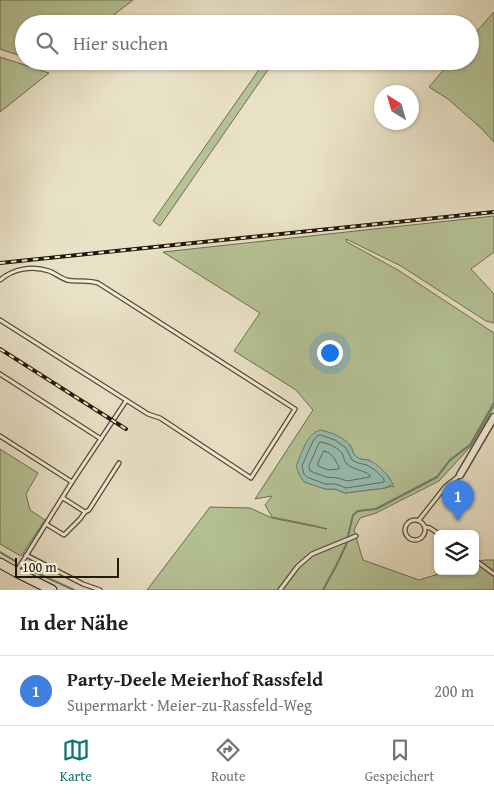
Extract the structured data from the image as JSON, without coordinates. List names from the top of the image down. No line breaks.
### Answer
{"scale_bar":"100 m","north":"top left","page":{"search":"Hier suchen","pins":"1","scale":"100 m","heading":"In der Nähe","list":[{"mark":"1","name":"Party-Deele Meierhof Rassfeld","note":"Supermarkt · Meier-zu-Rassfeld-Weg","value":"200 m"}],"nav":["Karte","Route","Gespeichert"]}}
